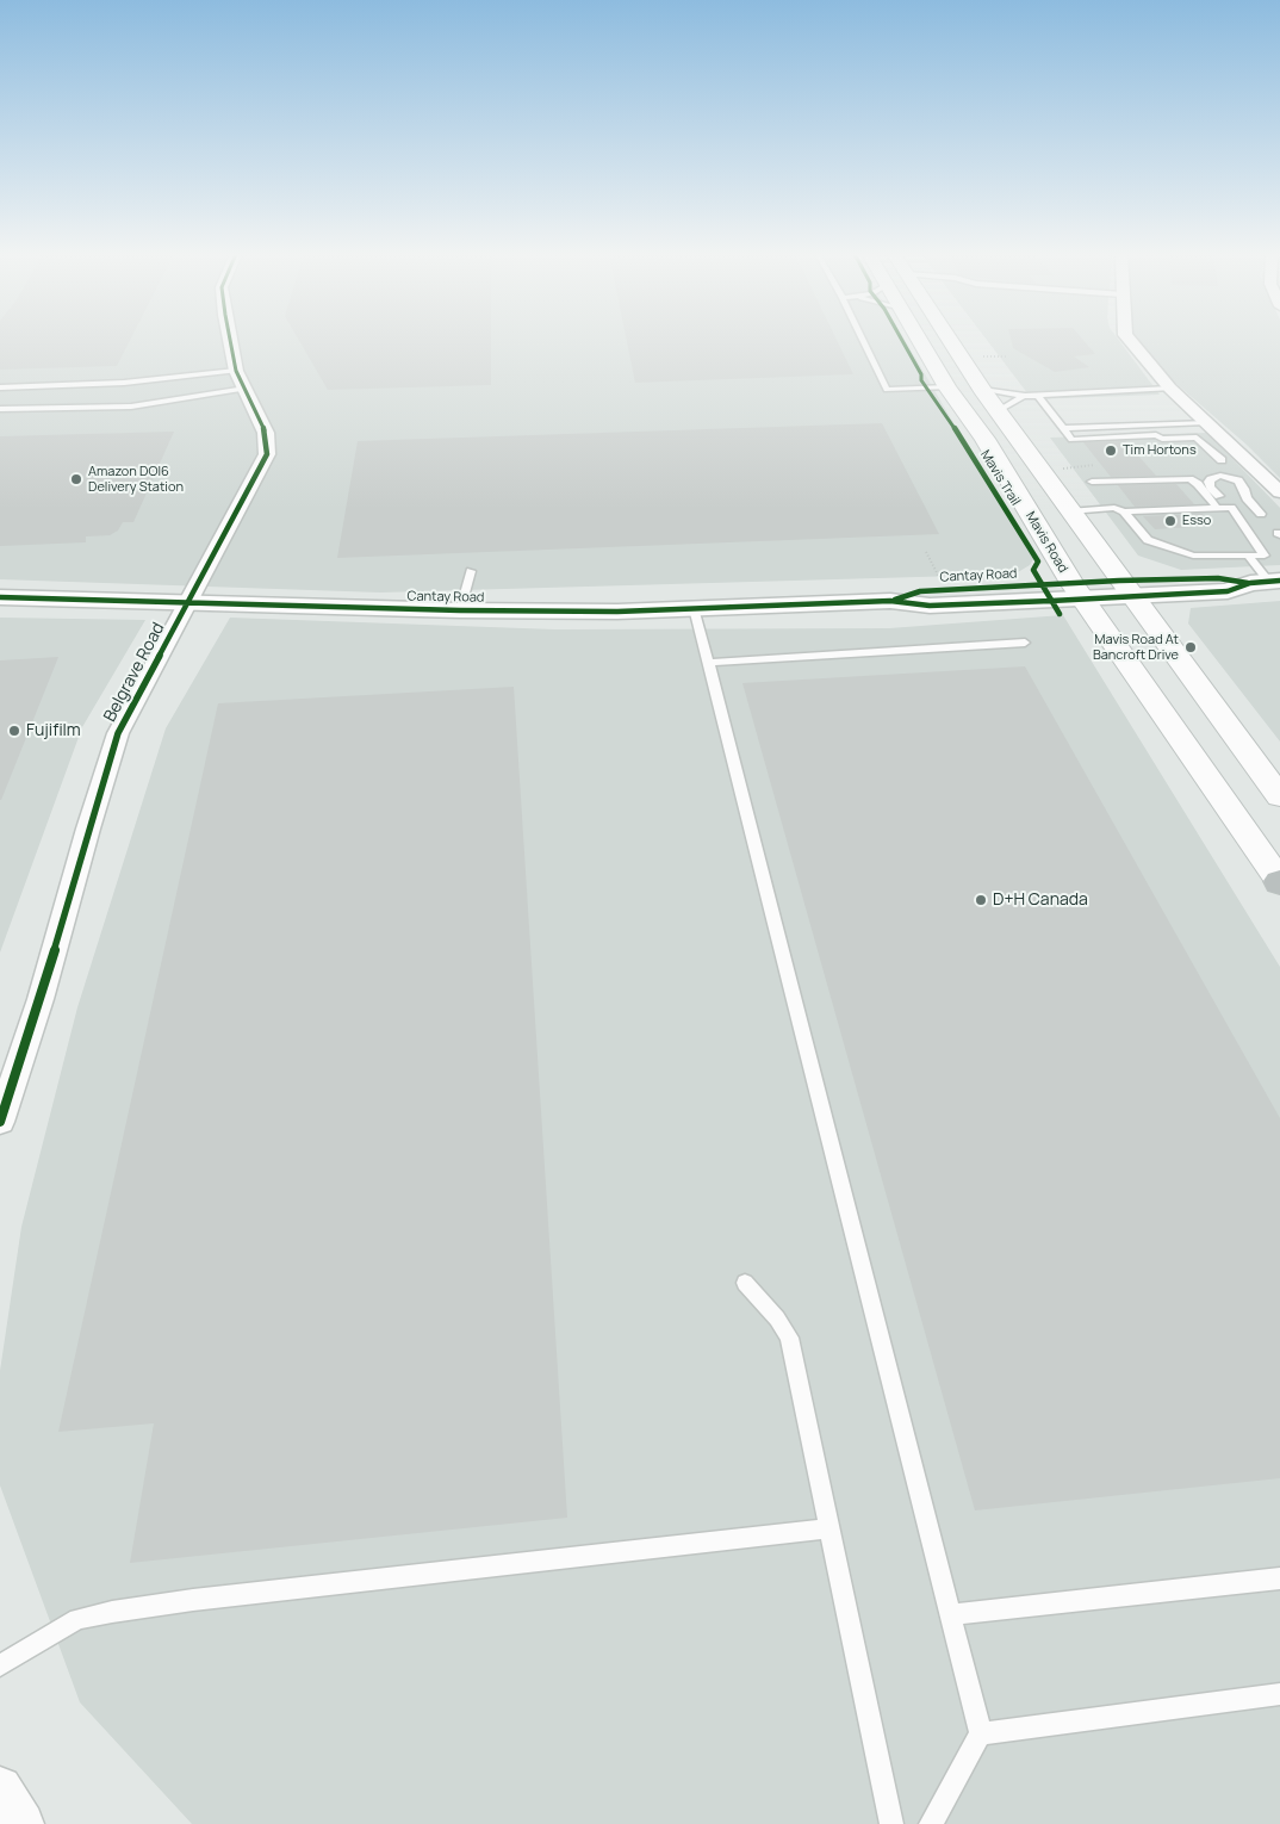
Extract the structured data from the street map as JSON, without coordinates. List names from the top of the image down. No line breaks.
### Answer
{"streets":{"main road":["Mavis Road"],"street":["Cantay Road","Belgrave Road"],"cycle path":["Mavis Trail"]},"crossings":[["Mavis Road","Cantay Road"],["Cantay Road","Belgrave Road"]],"places":["Tim Hortons","Amazon DOI6 Delivery Station","Esso","Mavis Road At Bancroft Drive","Fujifilm","D+H Canada"]}
